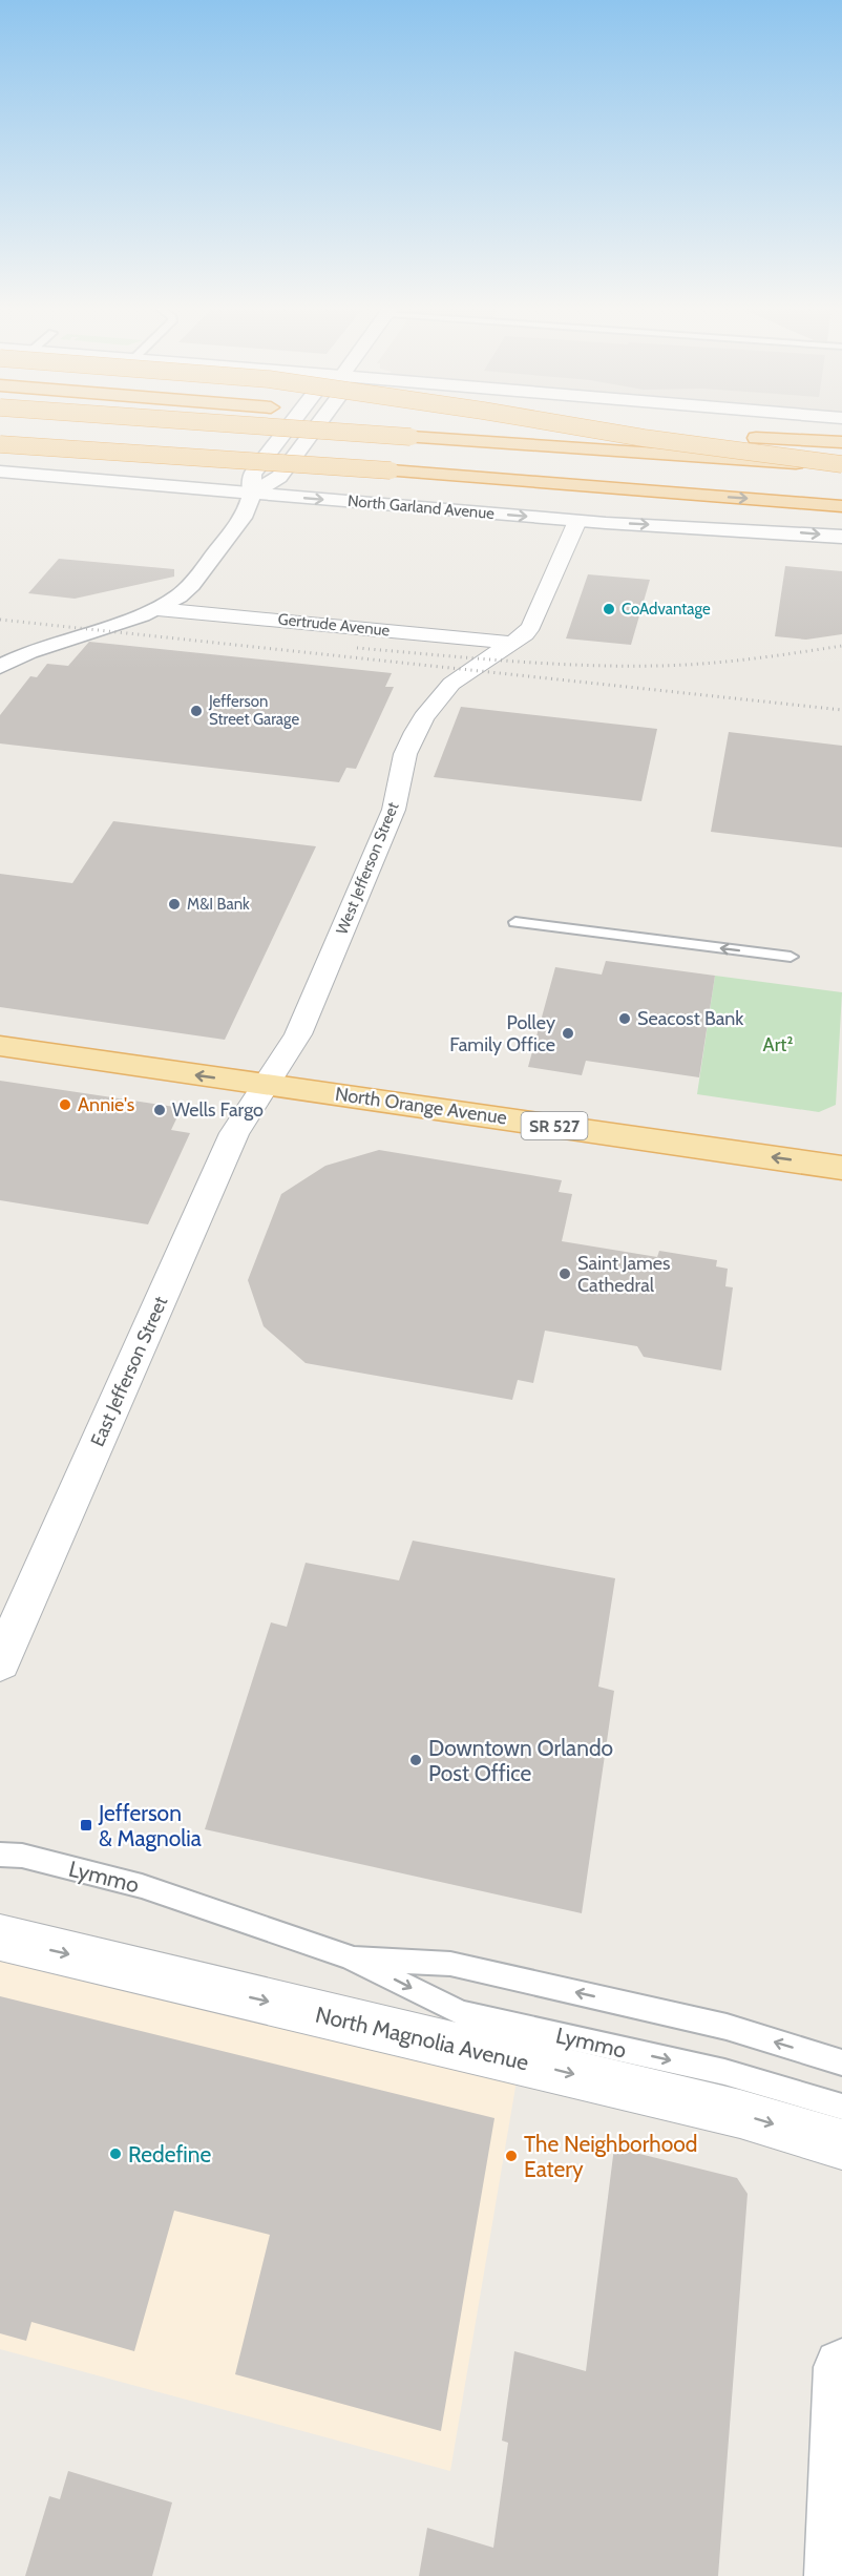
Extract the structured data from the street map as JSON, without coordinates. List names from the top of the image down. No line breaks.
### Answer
{"streets":{"main road":["North Orange Avenue","SR 527"],"street":["North Garland Avenue","Gertrude Avenue","West Jefferson Street","East Jefferson Street","North Magnolia Avenue"],"lane":["Lymmo"]},"crossings":[["North Garland Avenue","West Jefferson Street"],["Gertrude Avenue","West Jefferson Street"],["West Jefferson Street","North Orange Avenue"],["West Jefferson Street","East Jefferson Street"],["North Orange Avenue","East Jefferson Street"]],"one_way":["North Garland Avenue","North Orange Avenue","North Magnolia Avenue"],"parks":["Art²"],"places":{"other":["CoAdvantage","Jefferson Street Garage","M&I Bank","Seacost Bank","Polley Family Office","Annie's","Wells Fargo","Saint James Cathedral","Downtown Orlando Post Office","Redefine","The Neighborhood Eatery"],"transit":["Jefferson & Magnolia"]}}
